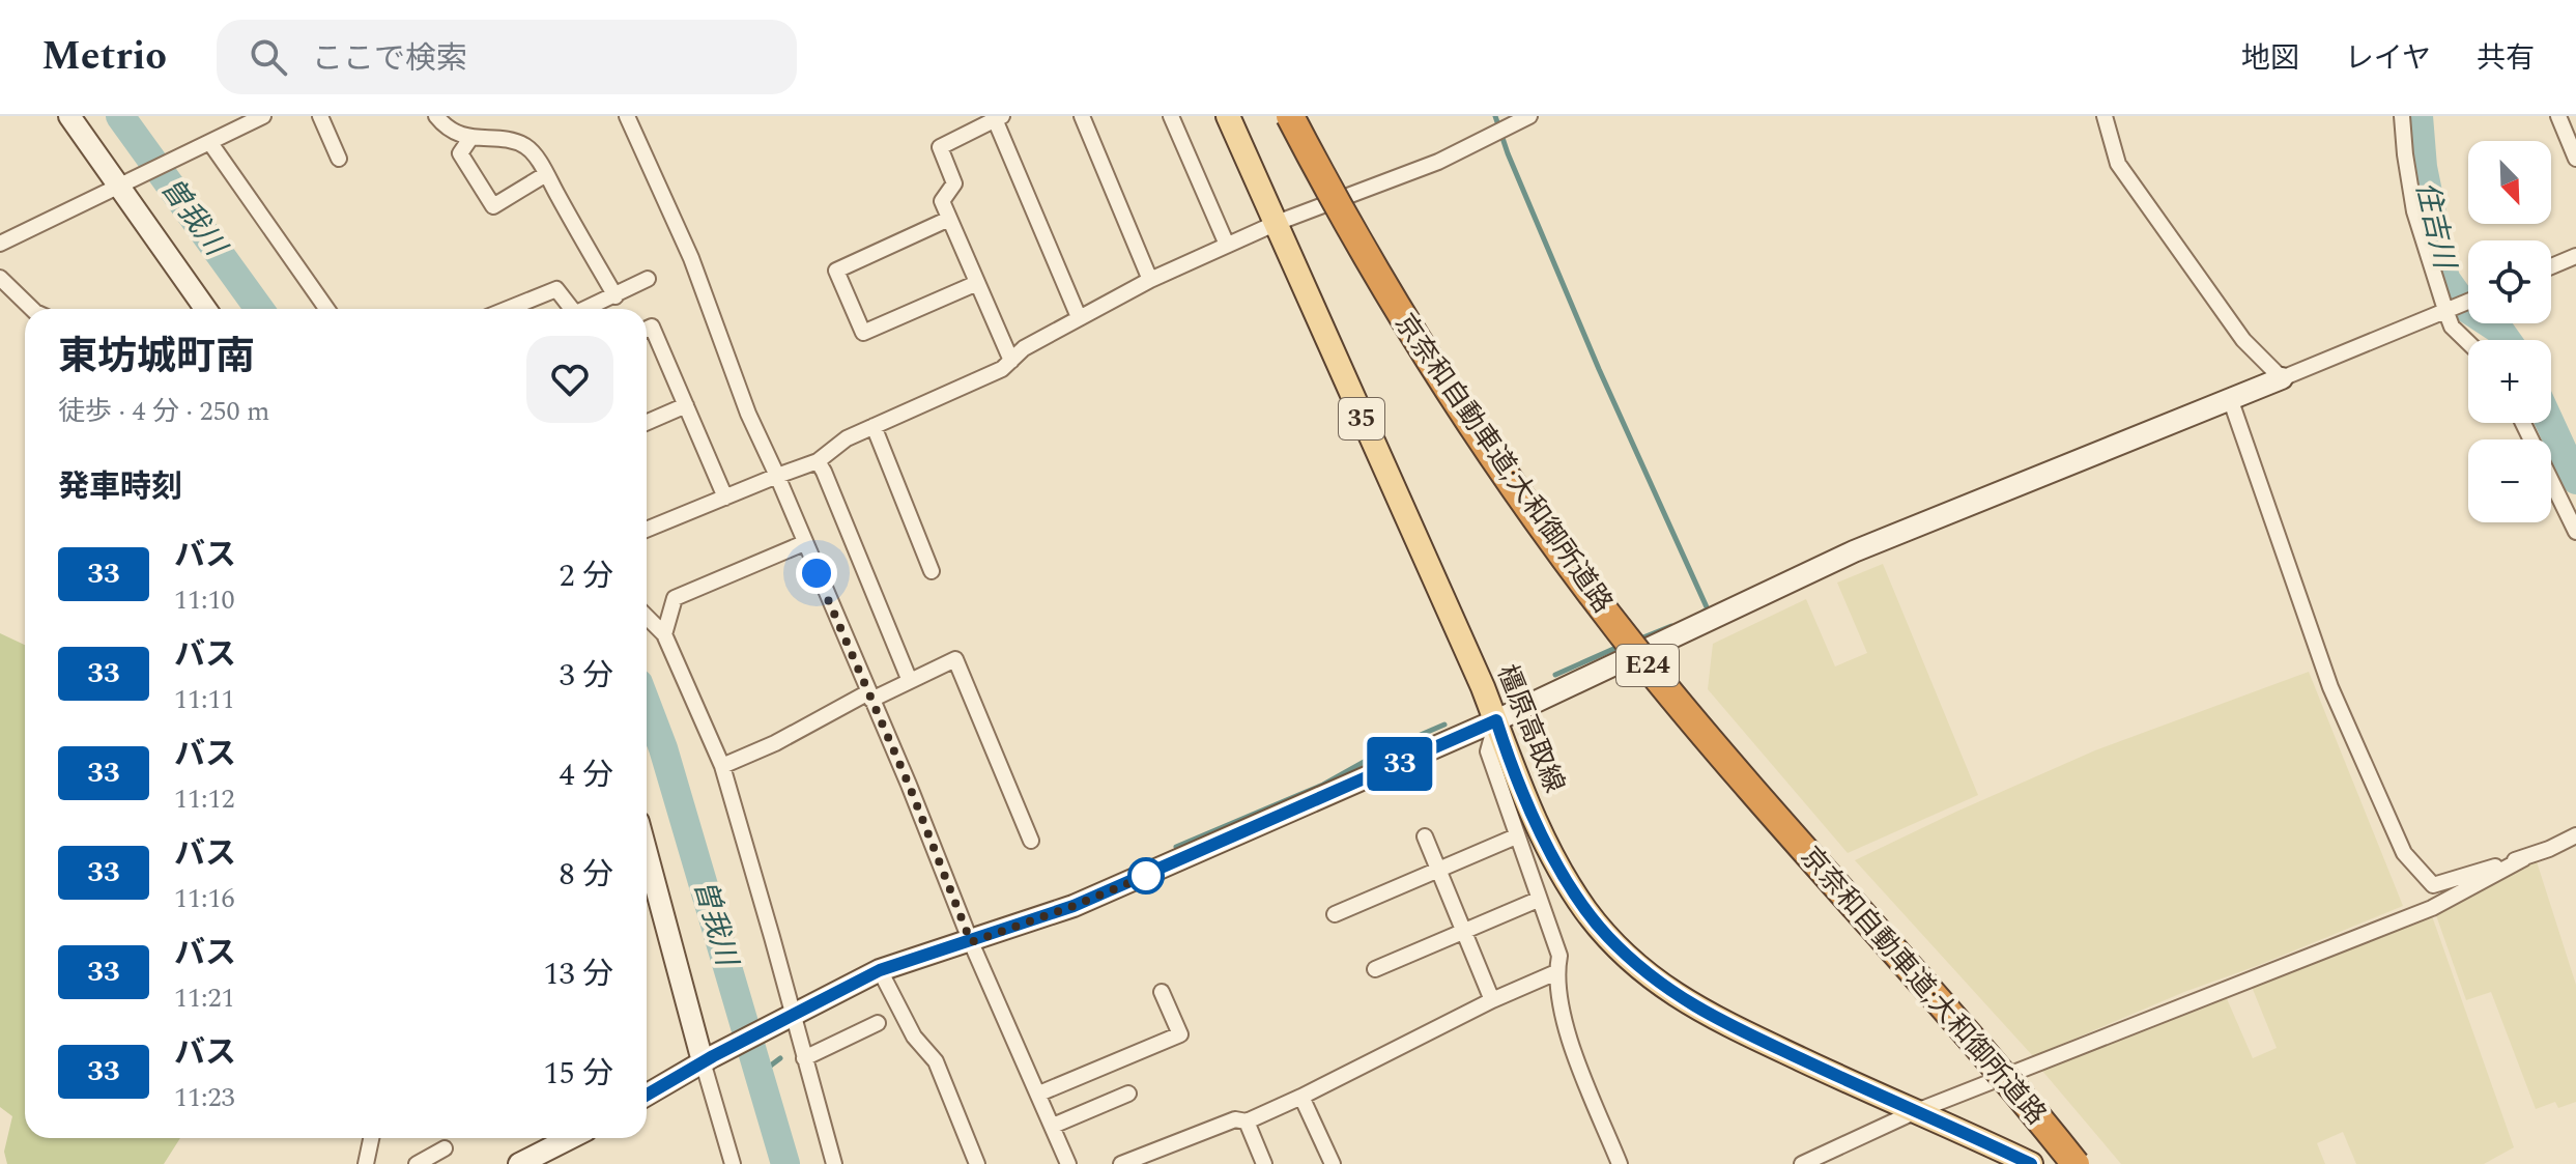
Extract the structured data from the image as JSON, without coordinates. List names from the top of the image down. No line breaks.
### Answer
{"streets":{"highway":["京奈和自動車道;大和御所道路","E24"],"main road":["35","橿原高取線"]},"water":["曽我川","住吉川"],"lines":["bus line 33"],"north":"bottom right","page":{"header":"Metrio","search":"ここで検索","nav":["地図","レイヤ","共有"],"on_map":"33","map_buttons":["+","−"],"heading":[["東坊城町南","徒歩 · 4 分 · 250 m"],"発車時刻"],"list":[{"mark":"33","name":"バス","note":"11:10","value":"2 分"},{"mark":"33","name":"バス","note":"11:11","value":"3 分"},{"mark":"33","name":"バス","note":"11:12","value":"4 分"},{"mark":"33","name":"バス","note":"11:16","value":"8 分"},{"mark":"33","name":"バス","note":"11:21","value":"13 分"},{"mark":"33","name":"バス","note":"11:23","value":"15 分"}]}}
